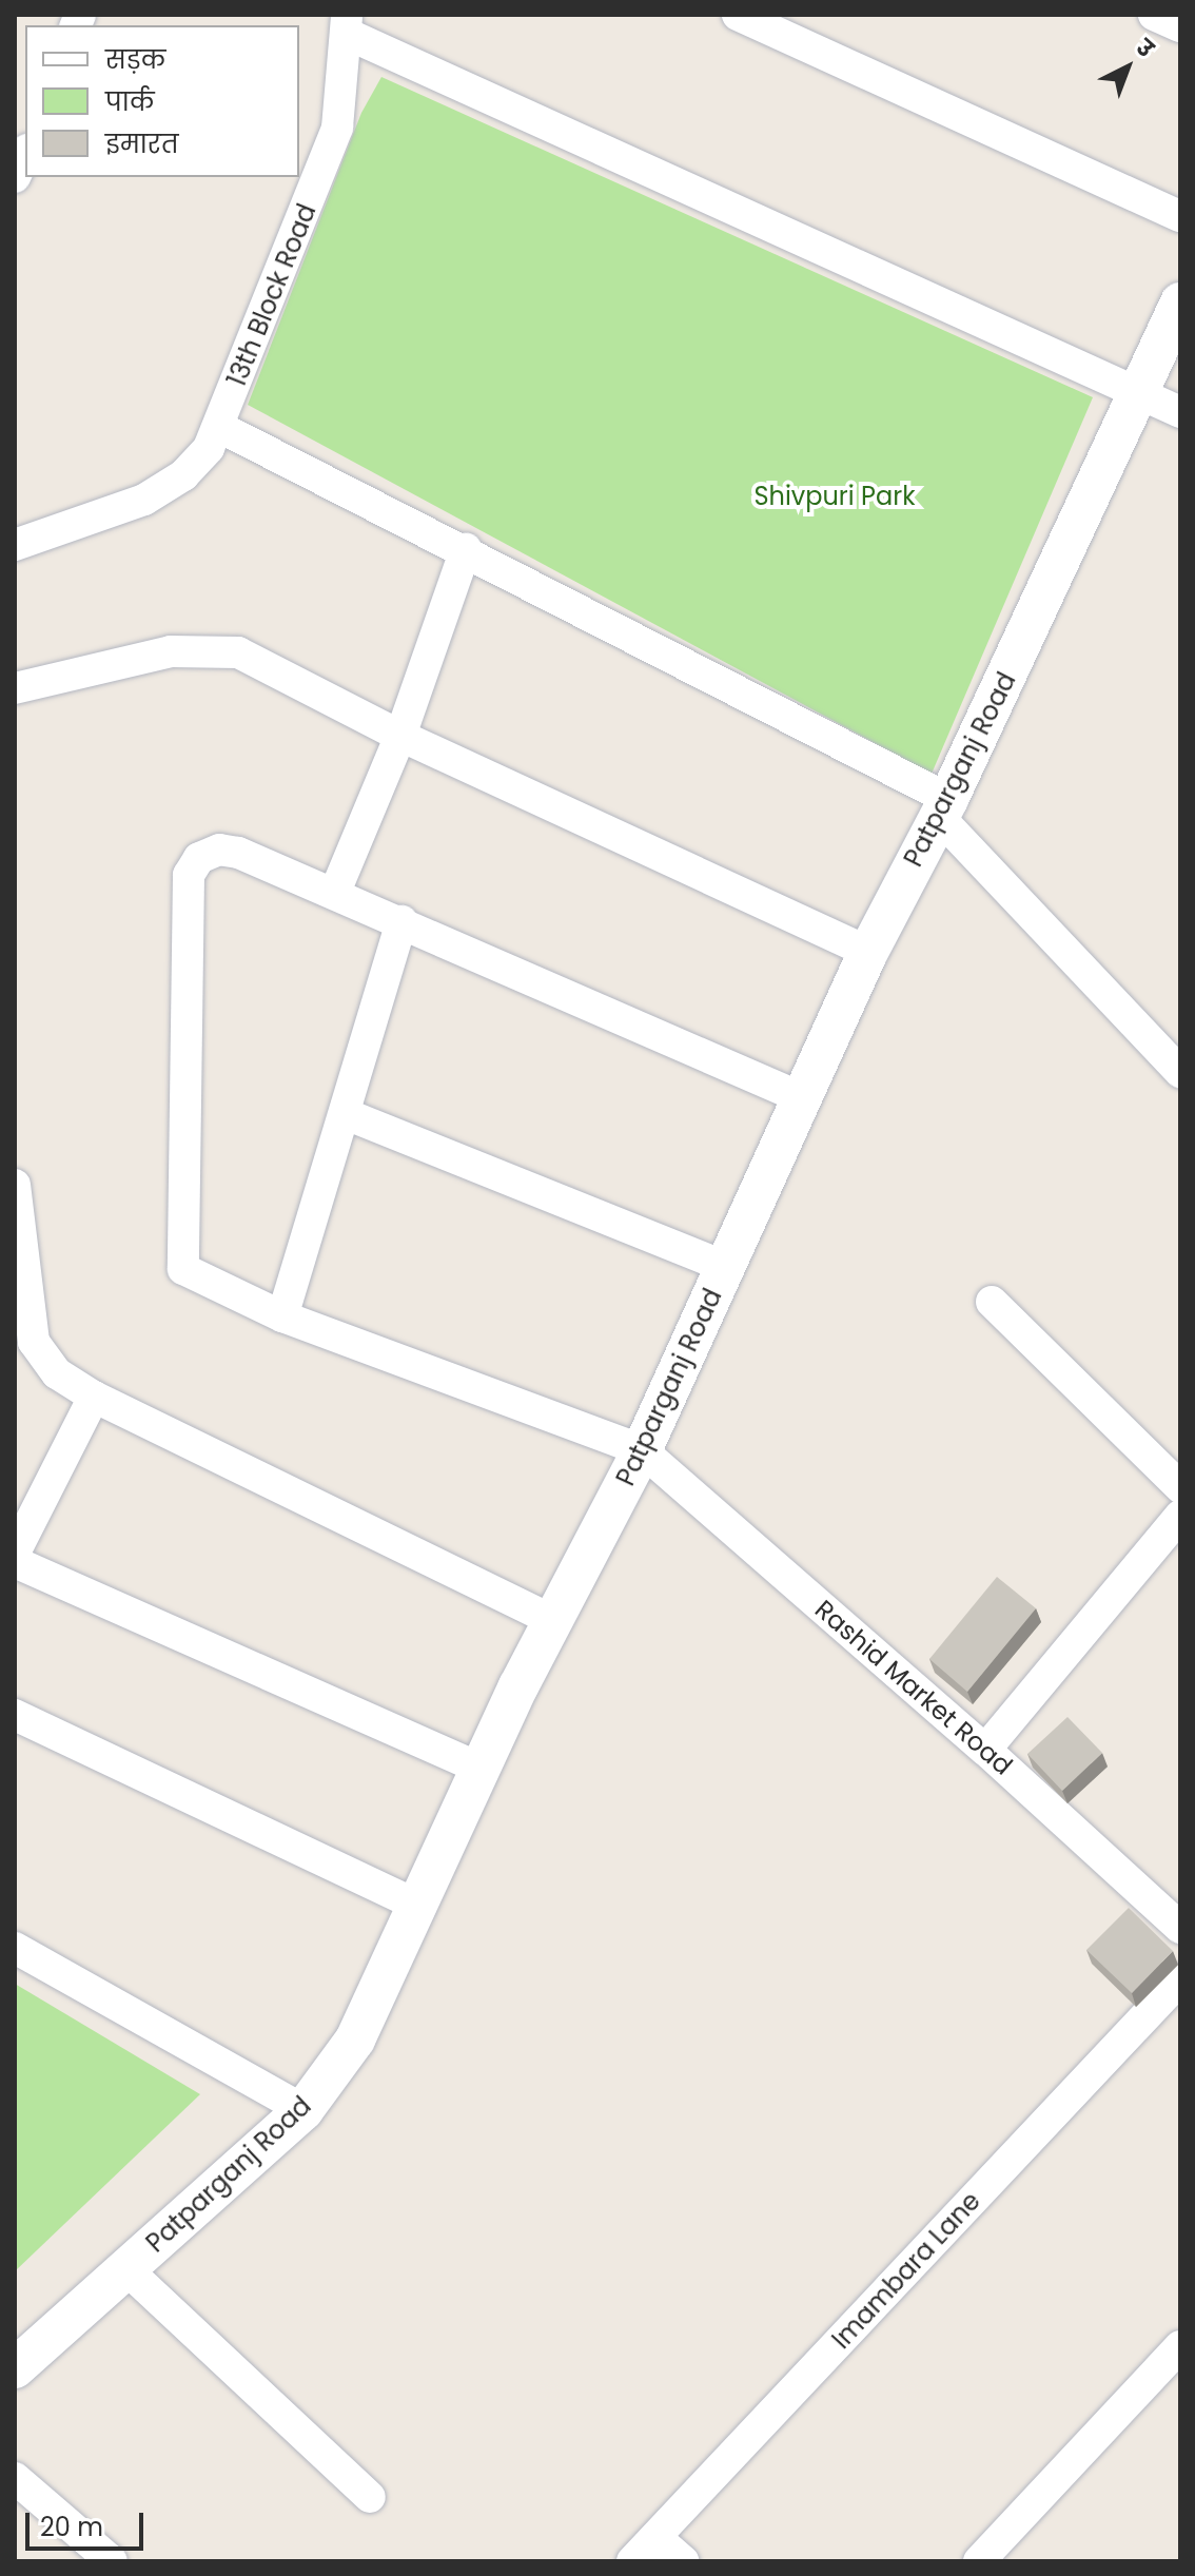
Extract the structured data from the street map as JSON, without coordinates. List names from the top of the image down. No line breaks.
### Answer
{"streets":{"street":["13th Block Road","Patparganj Road","Rashid Market Road","Imambara Lane"]},"crossings":[["Patparganj Road","Rashid Market Road"]],"parks":["Shivpuri Park"],"legend":["सड़क","पार्क","इमारत"],"scale_bar":"20 m","north":"top right"}
